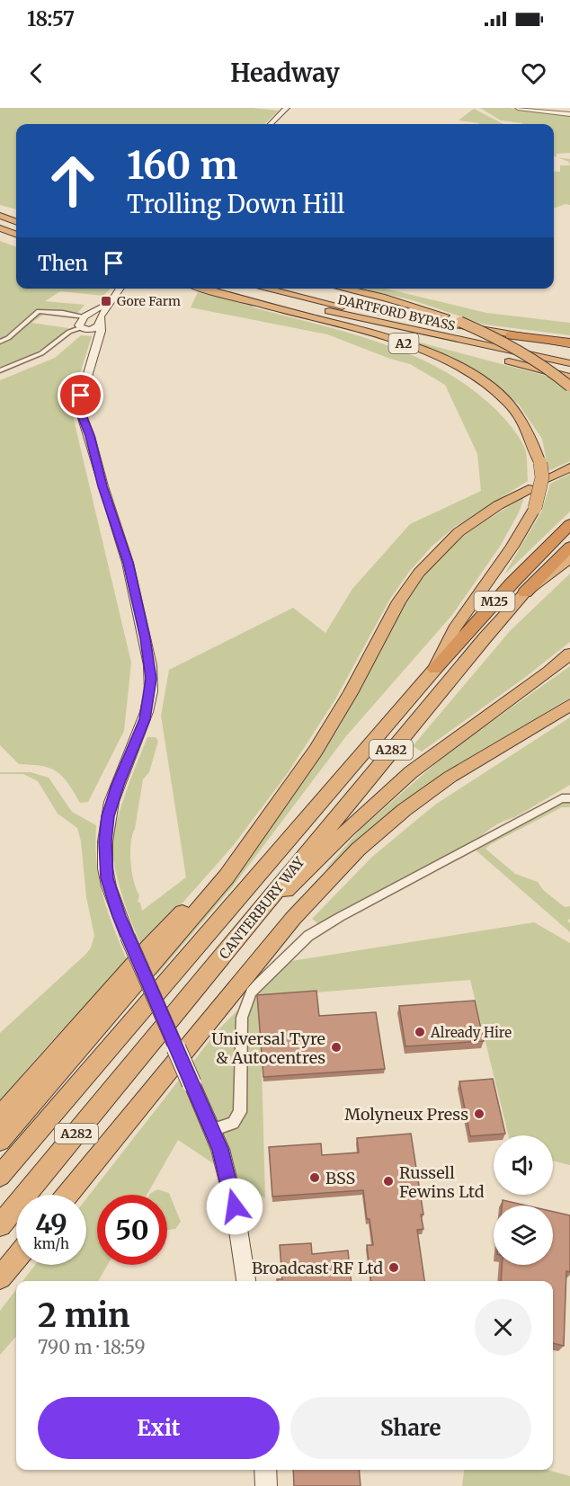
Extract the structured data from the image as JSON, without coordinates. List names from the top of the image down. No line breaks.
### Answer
{"streets":{"highway":["DARTFORD BYPASS","A2","M25","A282","CANTERBURY WAY"]},"crossings":[["A2","M25"],["A2","CANTERBURY WAY"],["M25","CANTERBURY WAY"]],"places":{"transit":["Gore Farm"],"other":["Already Hire","Universal Tyre & Autocentres","Molyneux Press","BSS","Russell Fewins Ltd","Broadcast RF Ltd"]},"page":{"status":"18:57","header":"Headway","turn":["160 m","Trolling Down Hill"],"then":"Then","speed":"49 km/h","limit":"50","heading":["2 min","790 m · 18:59"],"buttons":["Exit","Share"]}}
